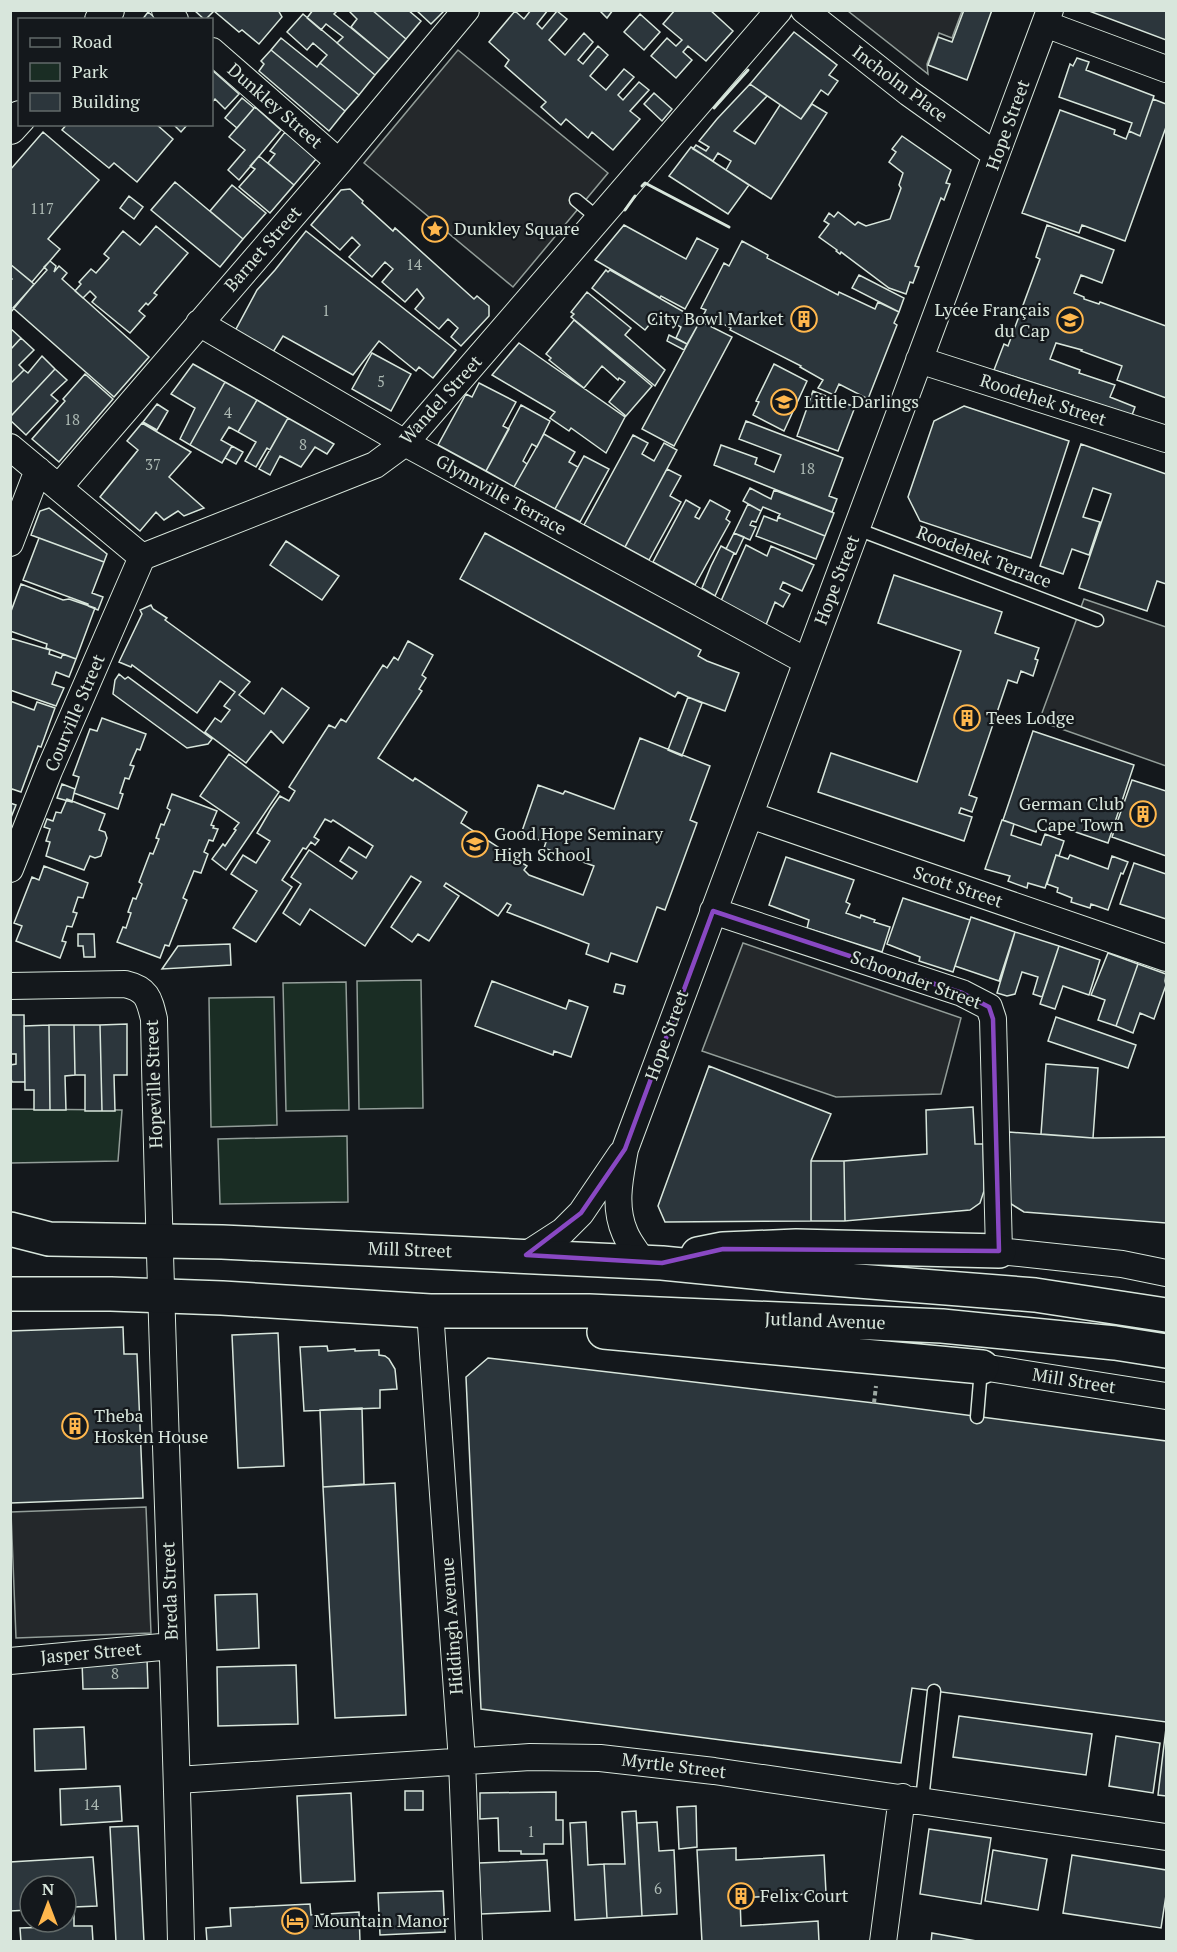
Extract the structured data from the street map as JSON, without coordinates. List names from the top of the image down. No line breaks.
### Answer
{"streets":{"main road":["Mill Street","Jutland Avenue"],"street":["Incholm Place","Dunkley Street","Hope Street","Barnet Street","Wandel Street","Roodehek Street","Glynnville Terrace","Courville Street","Scott Street","Schoonder Street","Hopeville Street","Breda Street","Hiddingh Avenue","Jasper Street","Myrtle Street"],"lane":["Roodehek Terrace"]},"crossings":[["Incholm Place","Hope Street"],["Dunkley Street","Barnet Street"],["Hope Street","Roodehek Street"],["Hope Street","Glynnville Terrace"],["Hope Street","Roodehek Terrace"],["Hope Street","Scott Street"],["Hope Street","Schoonder Street"],["Hope Street","Mill Street"],["Barnet Street","Glynnville Terrace"],["Wandel Street","Glynnville Terrace"],["Wandel Street","Courville Street"],["Hopeville Street","Mill Street"],["Hopeville Street","Breda Street"],["Mill Street","Breda Street"],["Breda Street","Jasper Street"],["Breda Street","Myrtle Street"],["Hiddingh Avenue","Myrtle Street"]],"places":{"place":["Dunkley Square"],"building":["City Bowl Market","Tees Lodge","German Club Cape Town","Theba Hosken House","Felix Court"],"school or university":["Lycée Français du Cap","Little Darlings","Good Hope Seminary High School"],"hotel":["Mountain Manor"]},"house_numbers":["117","14","1","5","4","18","8","37","18","8","14","1","6"],"legend":["Road","Park","Building"],"north":"top"}
